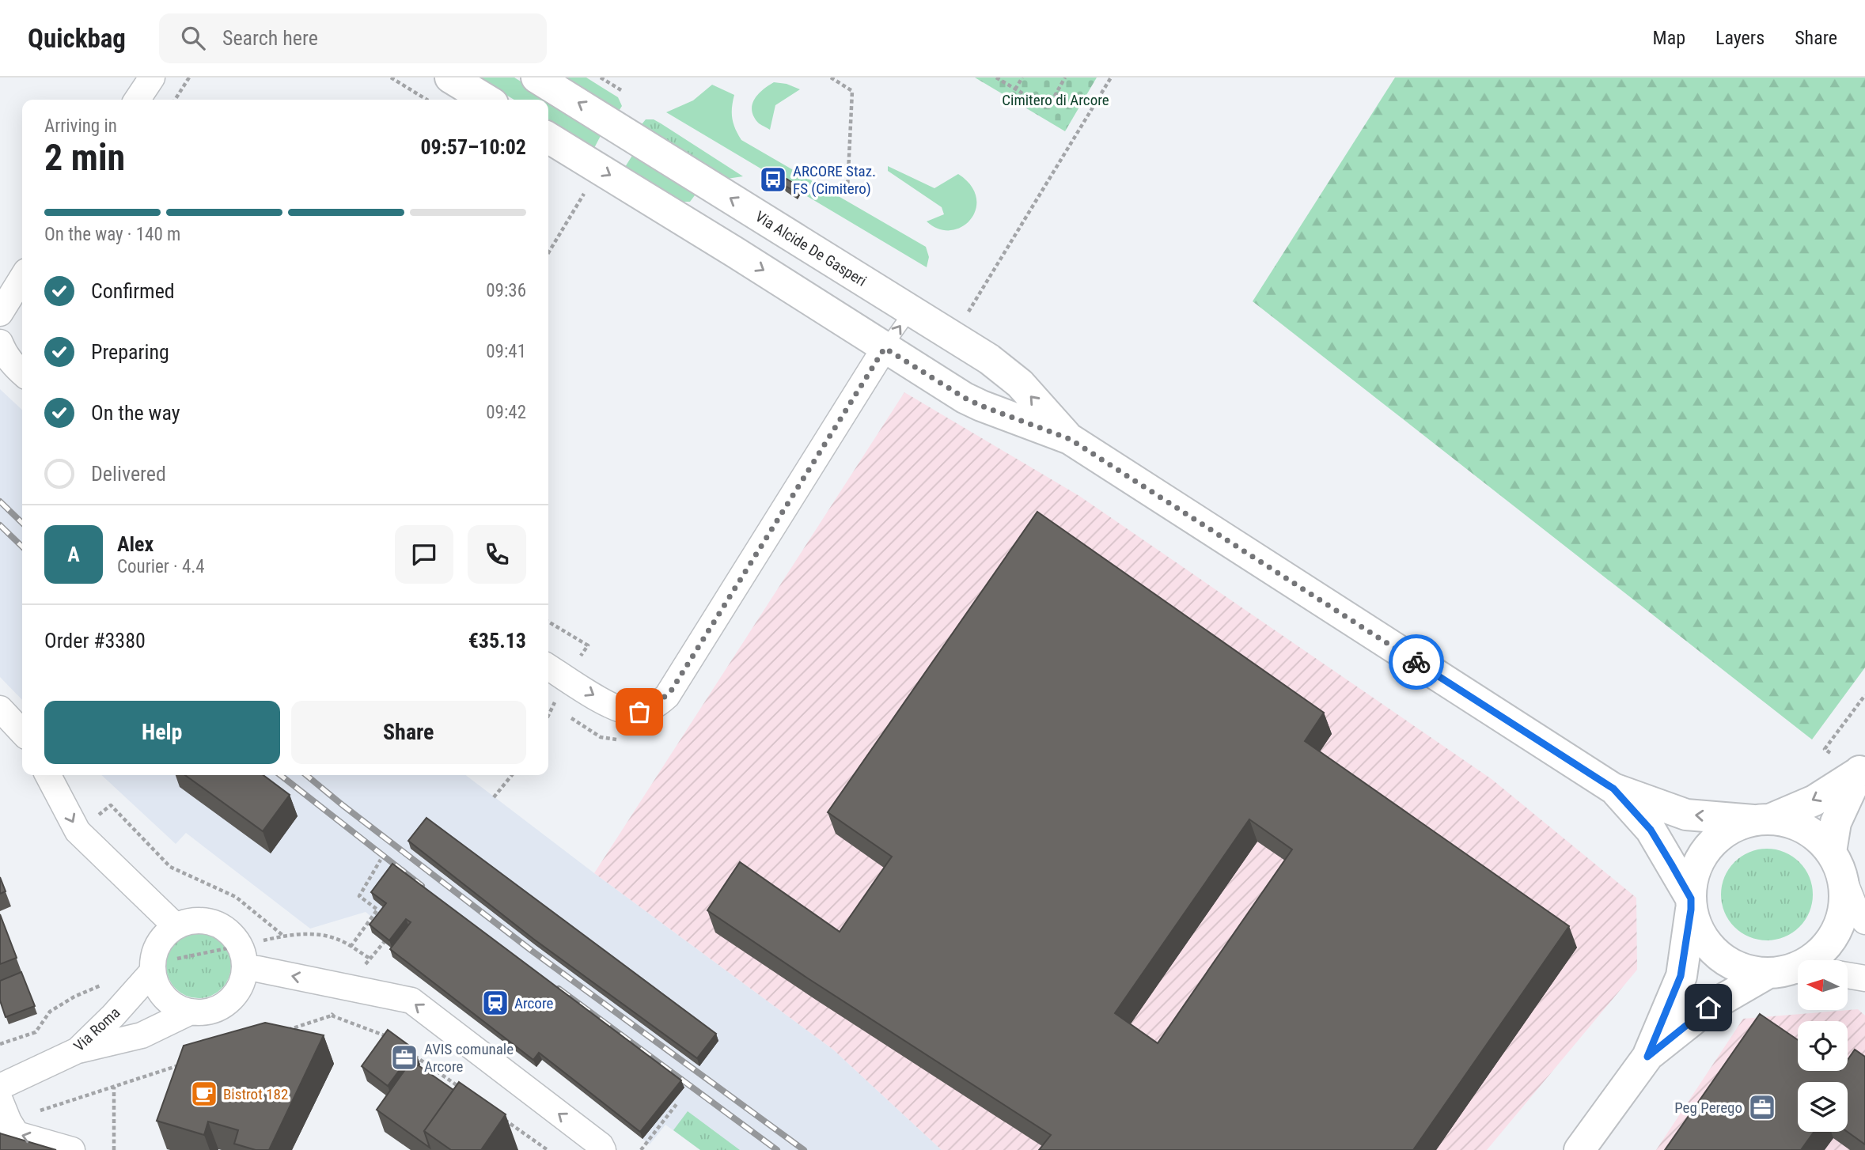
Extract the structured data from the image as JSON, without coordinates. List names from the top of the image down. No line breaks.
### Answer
{"streets":{"street":["Via Alcide De Gasperi","Via Roma"]},"parks":["Cimitero di Arcore"],"places":{"bus stop":["ARCORE Staz. FS (Cimitero)"],"station":["Arcore"],"office":["AVIS comunale Arcore","Peg Perego"],"cafe":["Bistrot 182"]},"north":"left","page":{"header":"Quickbag","search":"Search here","nav":["Map","Layers","Share"],"heading":["2 min","Arriving in","09:57–10:02"],"panel":["Alex","Courier · 4.4","Order #3380","€35.13"],"bar":"On the way · 140 m","list":[["Confirmed","09:36"],["Preparing","09:41"],["On the way","09:42"],"Delivered"],"round":"A","buttons":["Help","Share"]}}
